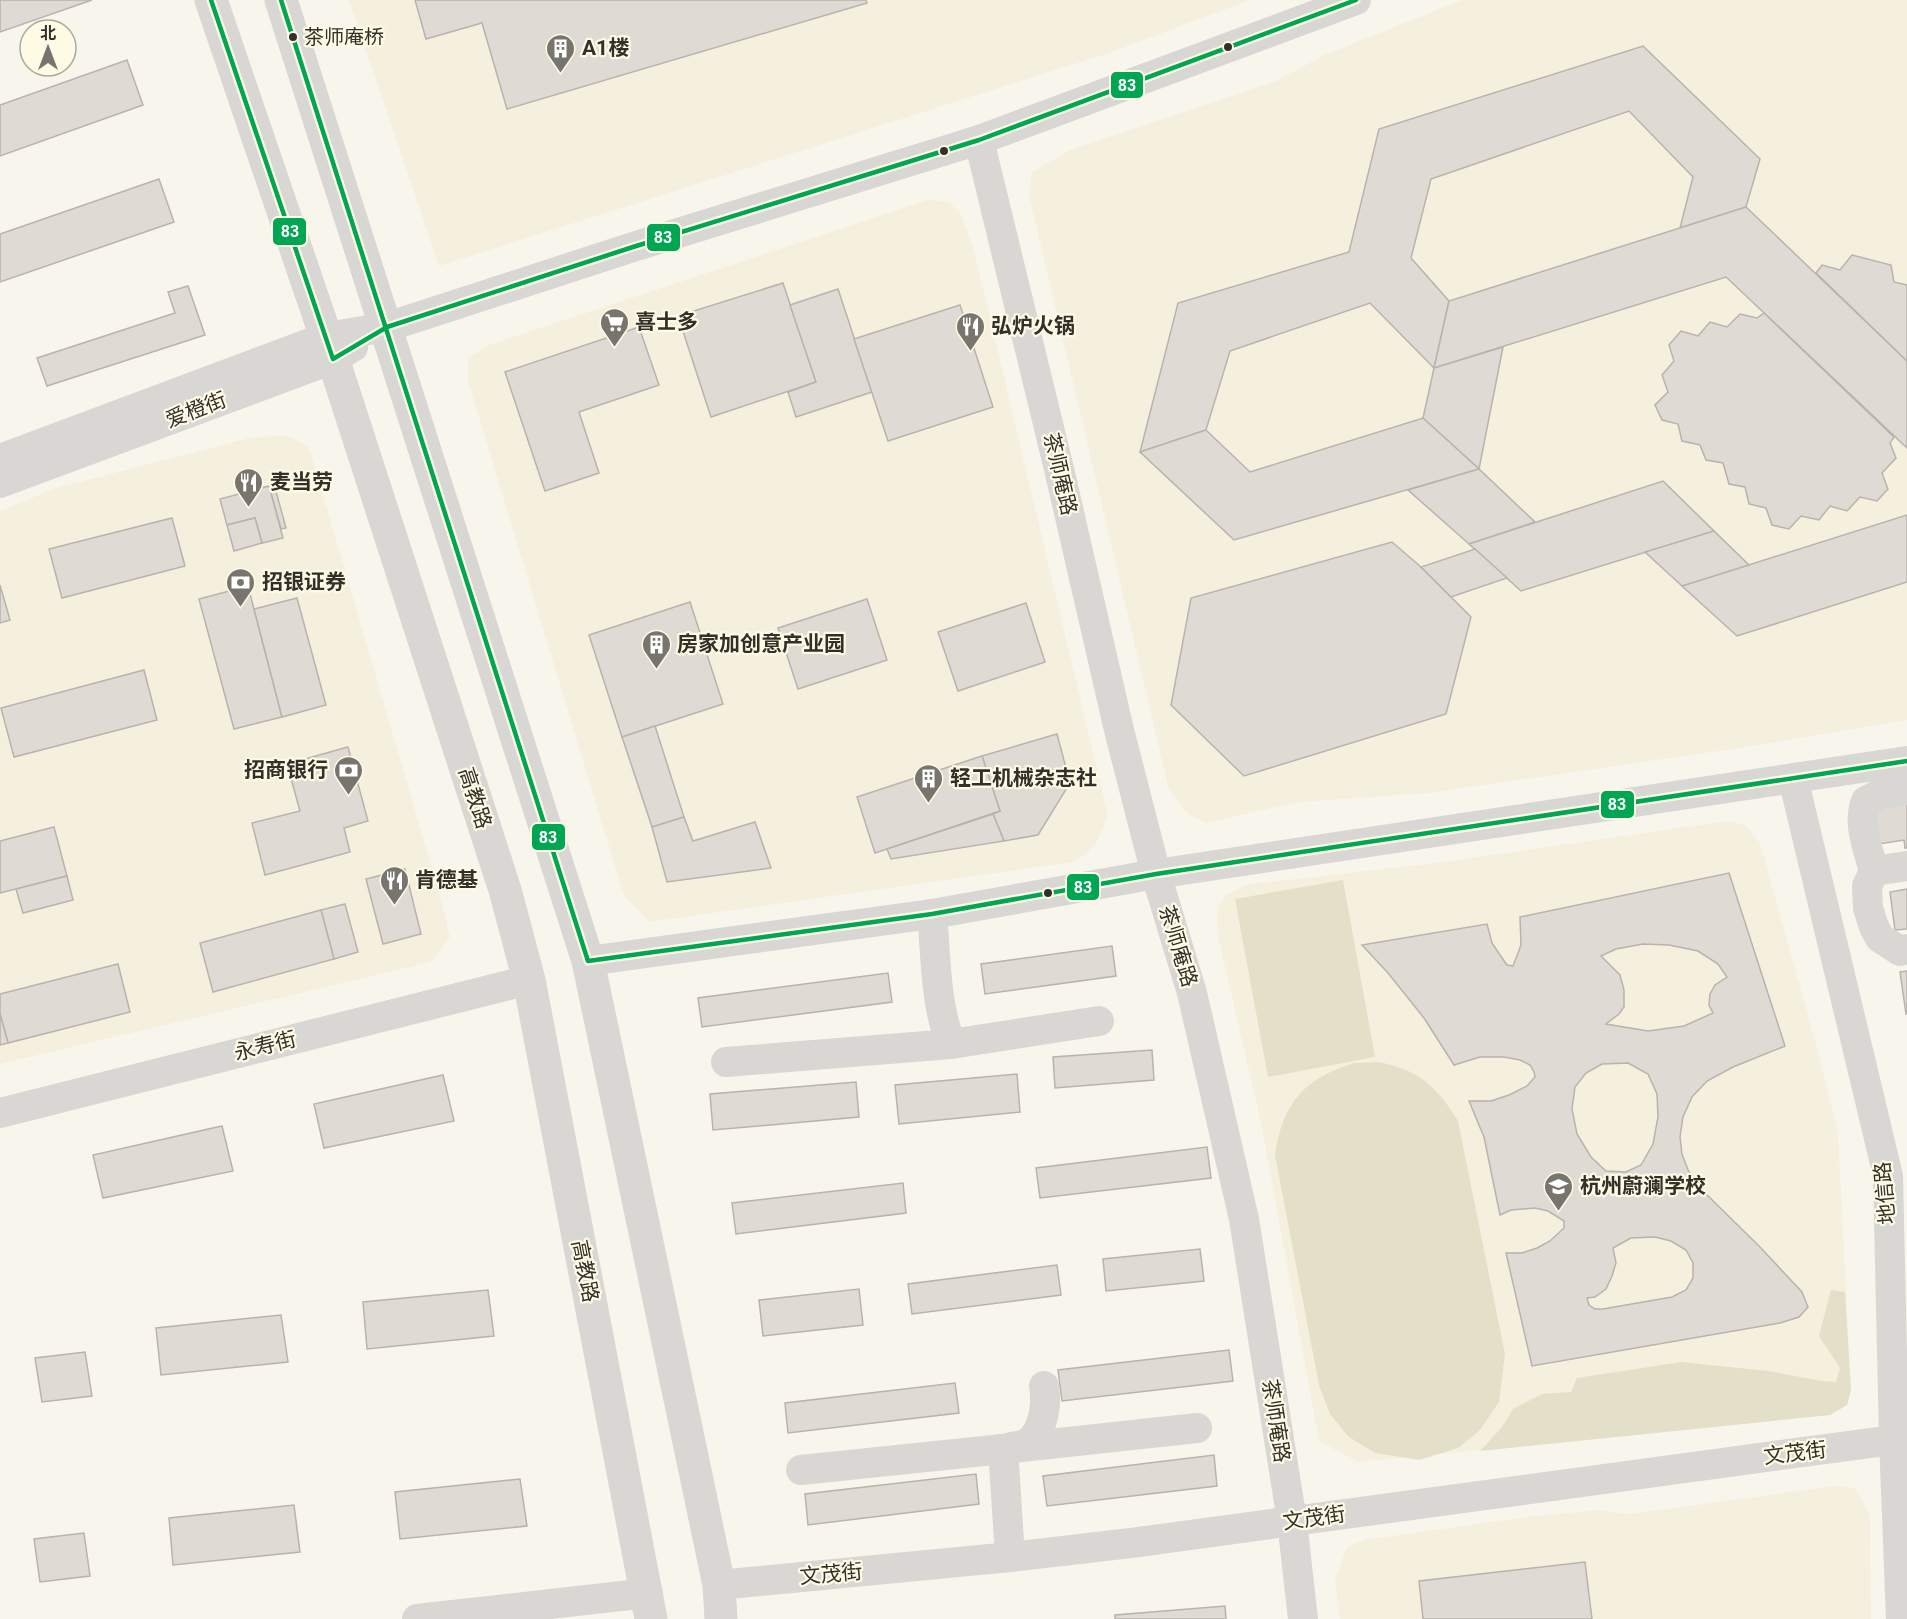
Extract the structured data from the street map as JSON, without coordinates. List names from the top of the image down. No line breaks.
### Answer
{"streets":{"main road":["高教路"],"street":["爱橙街","茶师庵路","永寿街","地信路","文茂街"]},"crossings":[["爱橙街","茶师庵路"],["爱橙街","高教路"],["茶师庵路","文茂街"],["高教路","永寿街"],["地信路","文茂街"]],"places":{"other":["茶师庵桥"],"building":["A1楼","房家加创意产业园","轻工机械杂志社"],"supermarket":["喜士多"],"restaurant":["弘炉火锅","麦当劳","肯德基"],"bank":["招银证券","招商银行"],"school or university":["杭州蔚澜学校"]},"lines":["transit line 83"],"north":"top"}
